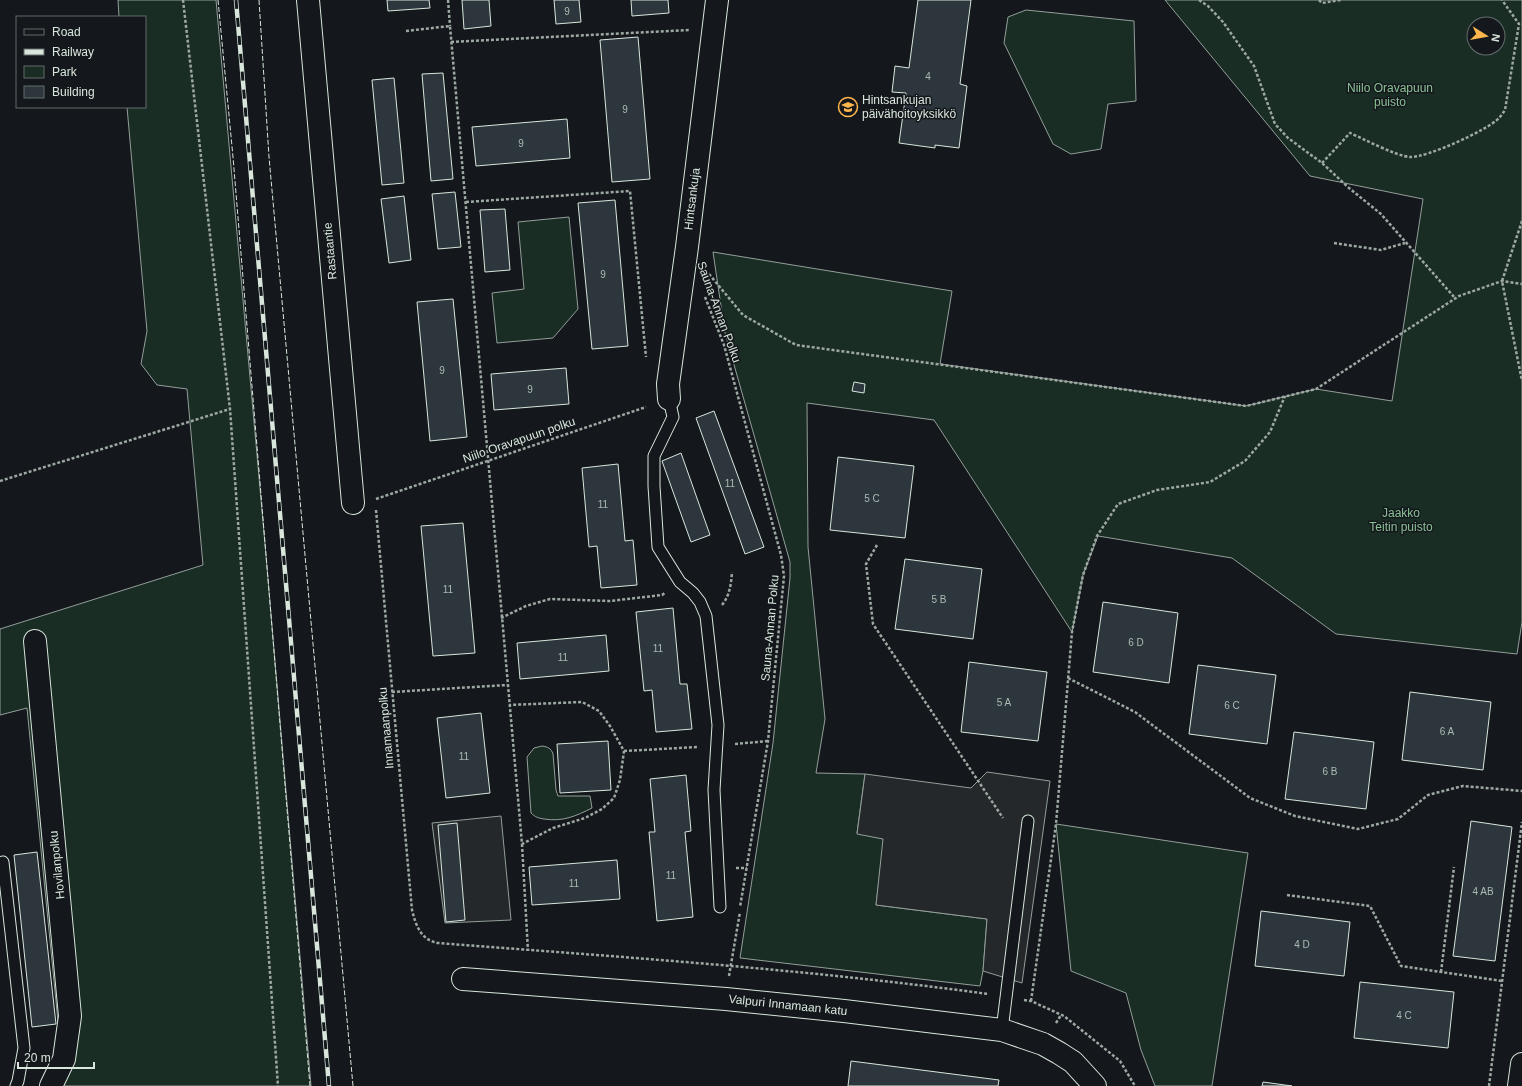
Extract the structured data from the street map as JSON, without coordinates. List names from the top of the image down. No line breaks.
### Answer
{"streets":{"street":["Hintsankuja","Rastaantie","Hovilanpolku","Valpuri Innamaan katu"],"path":["Sauna-Annan Polku","Niilo Oravapuun polku","Innamaanpolku"]},"crossings":[["Hintsankuja","Niilo Oravapuun polku"],["Sauna-Annan Polku","Valpuri Innamaan katu"]],"parks":["Niilo Oravapuun puisto","Jaakko Teitin puisto"],"places":{"school or university":["Hintsankujan päivähoitoyksikkö"]},"house_numbers":["9","4","9","9","9","9","9","11","5 C","11","11","5 B","6 D","11","11","5 A","6 C","6 A","11","6 B","11","11","4 AB","4 D","4 C"],"legend":["Road","Railway","Park","Building"],"scale_bar":"20 m","north":"right"}
